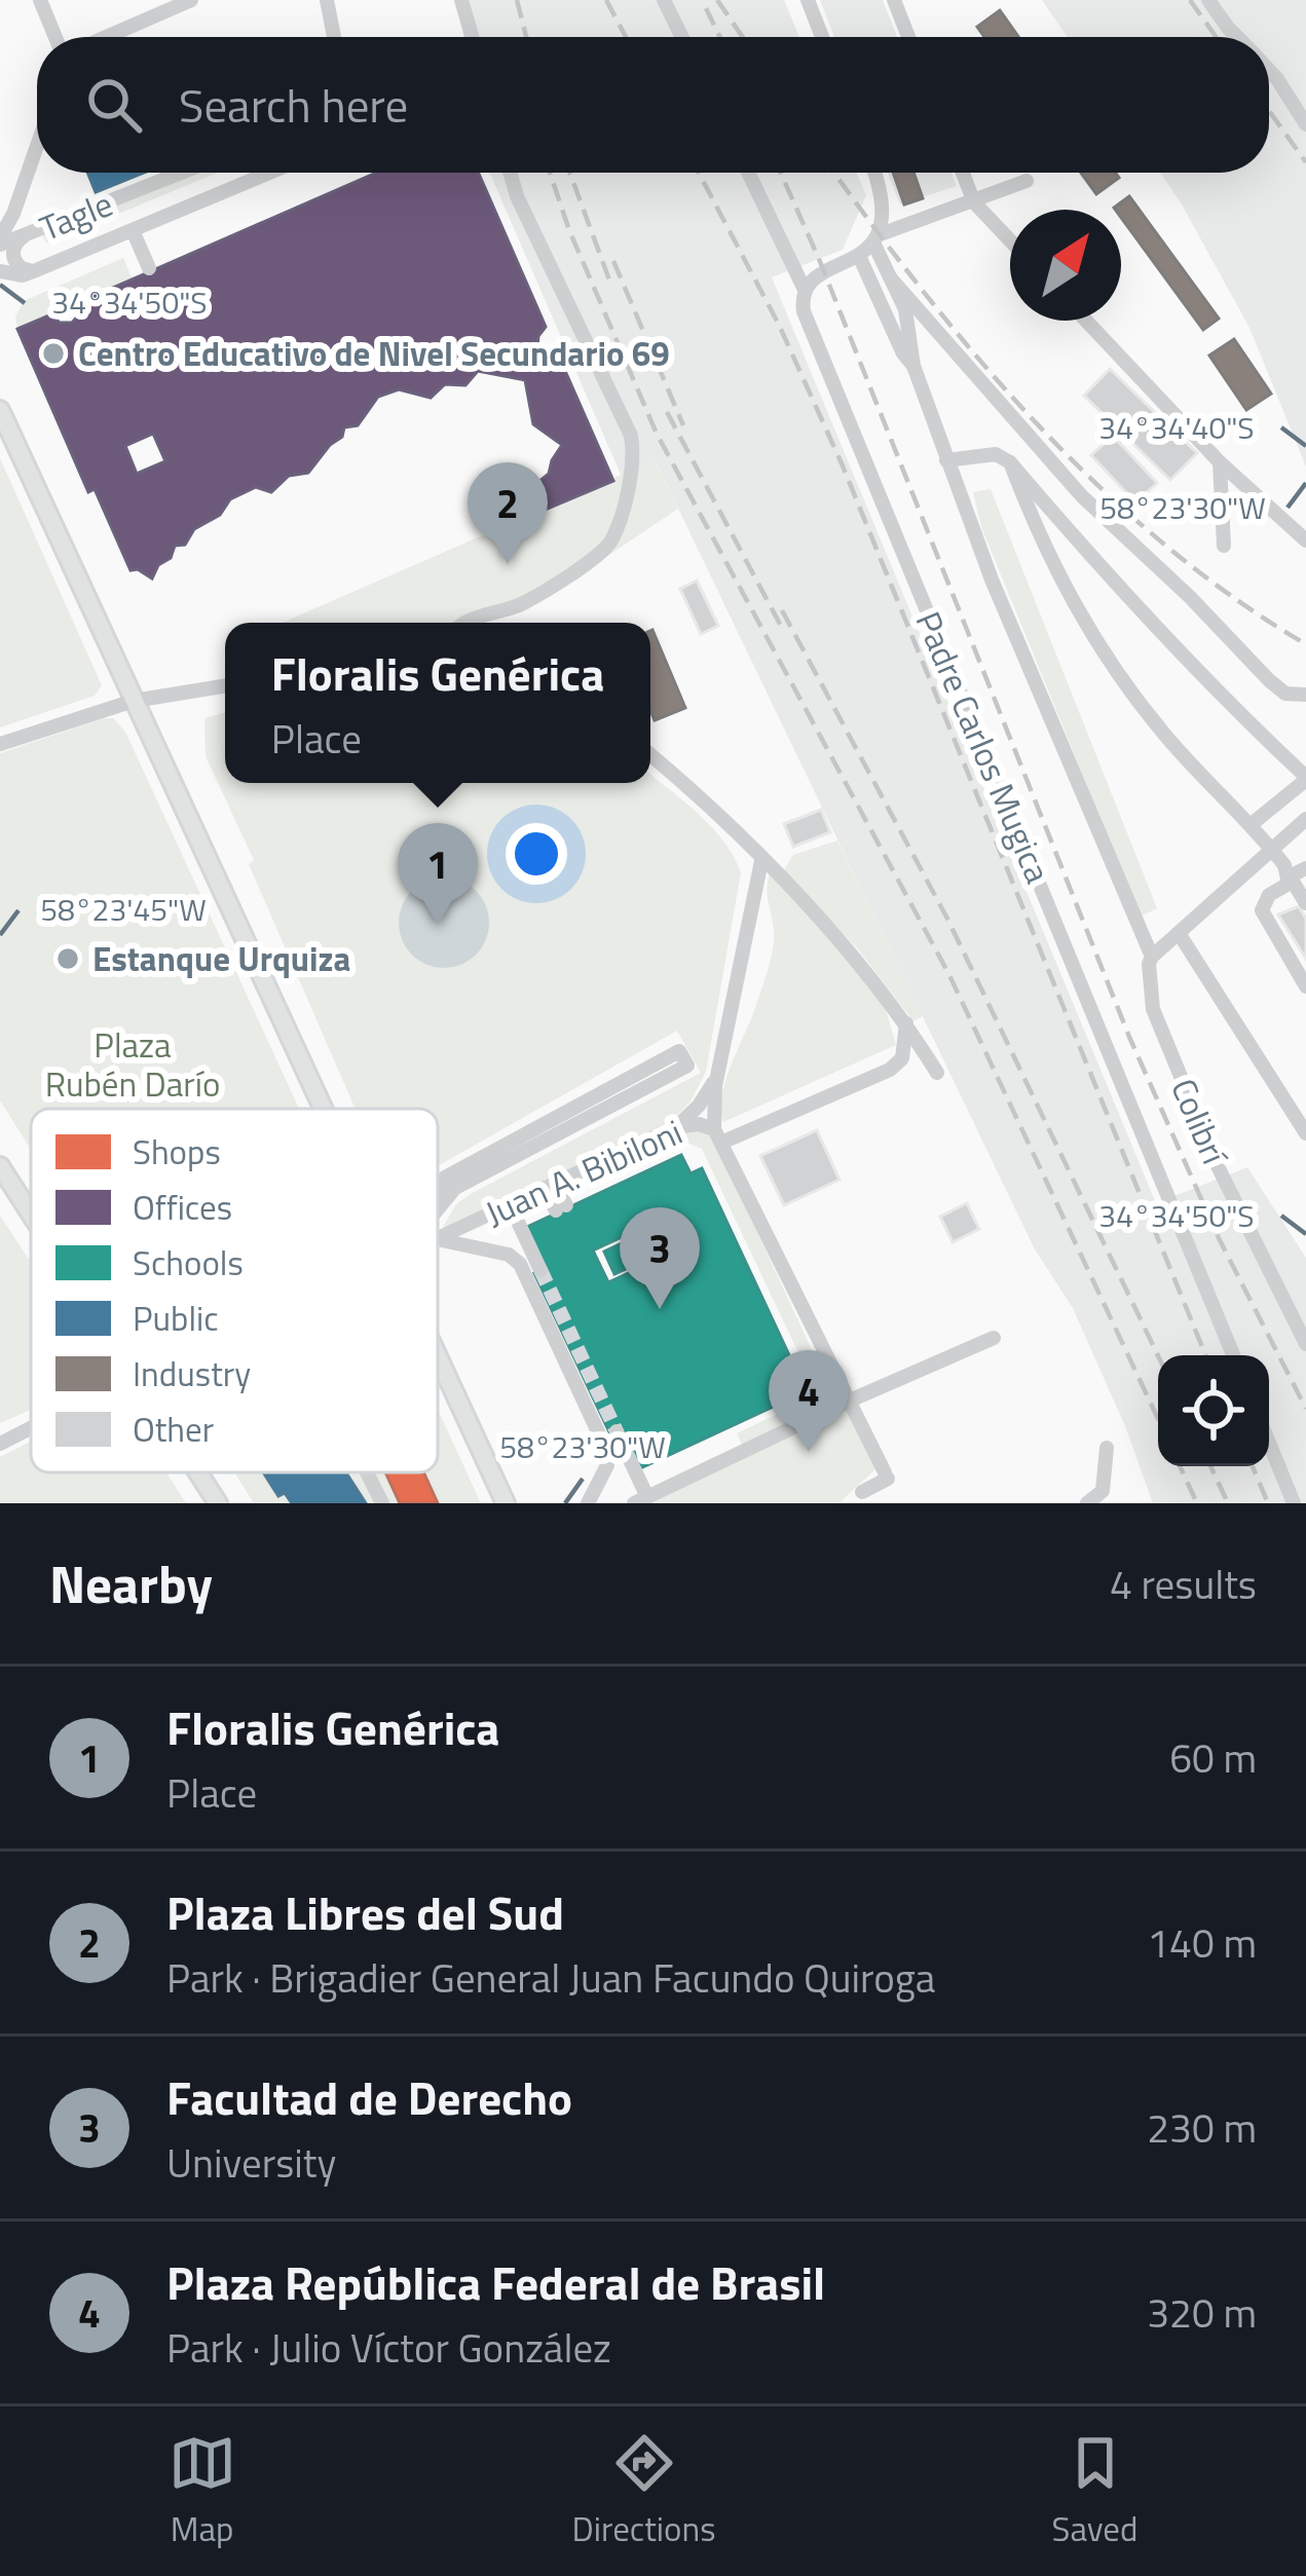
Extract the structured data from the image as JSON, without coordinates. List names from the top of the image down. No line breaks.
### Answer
{"streets":{"street":["Tagle","Padre Carlos Mugica","Colibrí","Juan A. Bibiloni"]},"parks":["Plaza Rubén Darío"],"places":["Centro Educativo de Nivel Secundario 69","Estanque Urquiza"],"legend":["Shops","Offices","Schools","Public","Industry","Other"],"north":"top right","page":{"search":"Search here","pins":["2","1","3","4"],"popup":["Floralis Genérica","Place"],"heading":["Nearby","4 results"],"list":[{"mark":"1","name":"Floralis Genérica","note":"Place","value":"60 m"},{"mark":"2","name":"Plaza Libres del Sud","note":"Park · Brigadier General Juan Facundo Quiroga","value":"140 m"},{"mark":"3","name":"Facultad de Derecho","note":"University","value":"230 m"},{"mark":"4","name":"Plaza República Federal de Brasil","note":"Park · Julio Víctor González","value":"320 m"}],"nav":["Map","Directions","Saved"]},"coordinates":["34°34'50\"S","34°34'40\"S","58°23'30\"W","58°23'45\"W"]}
